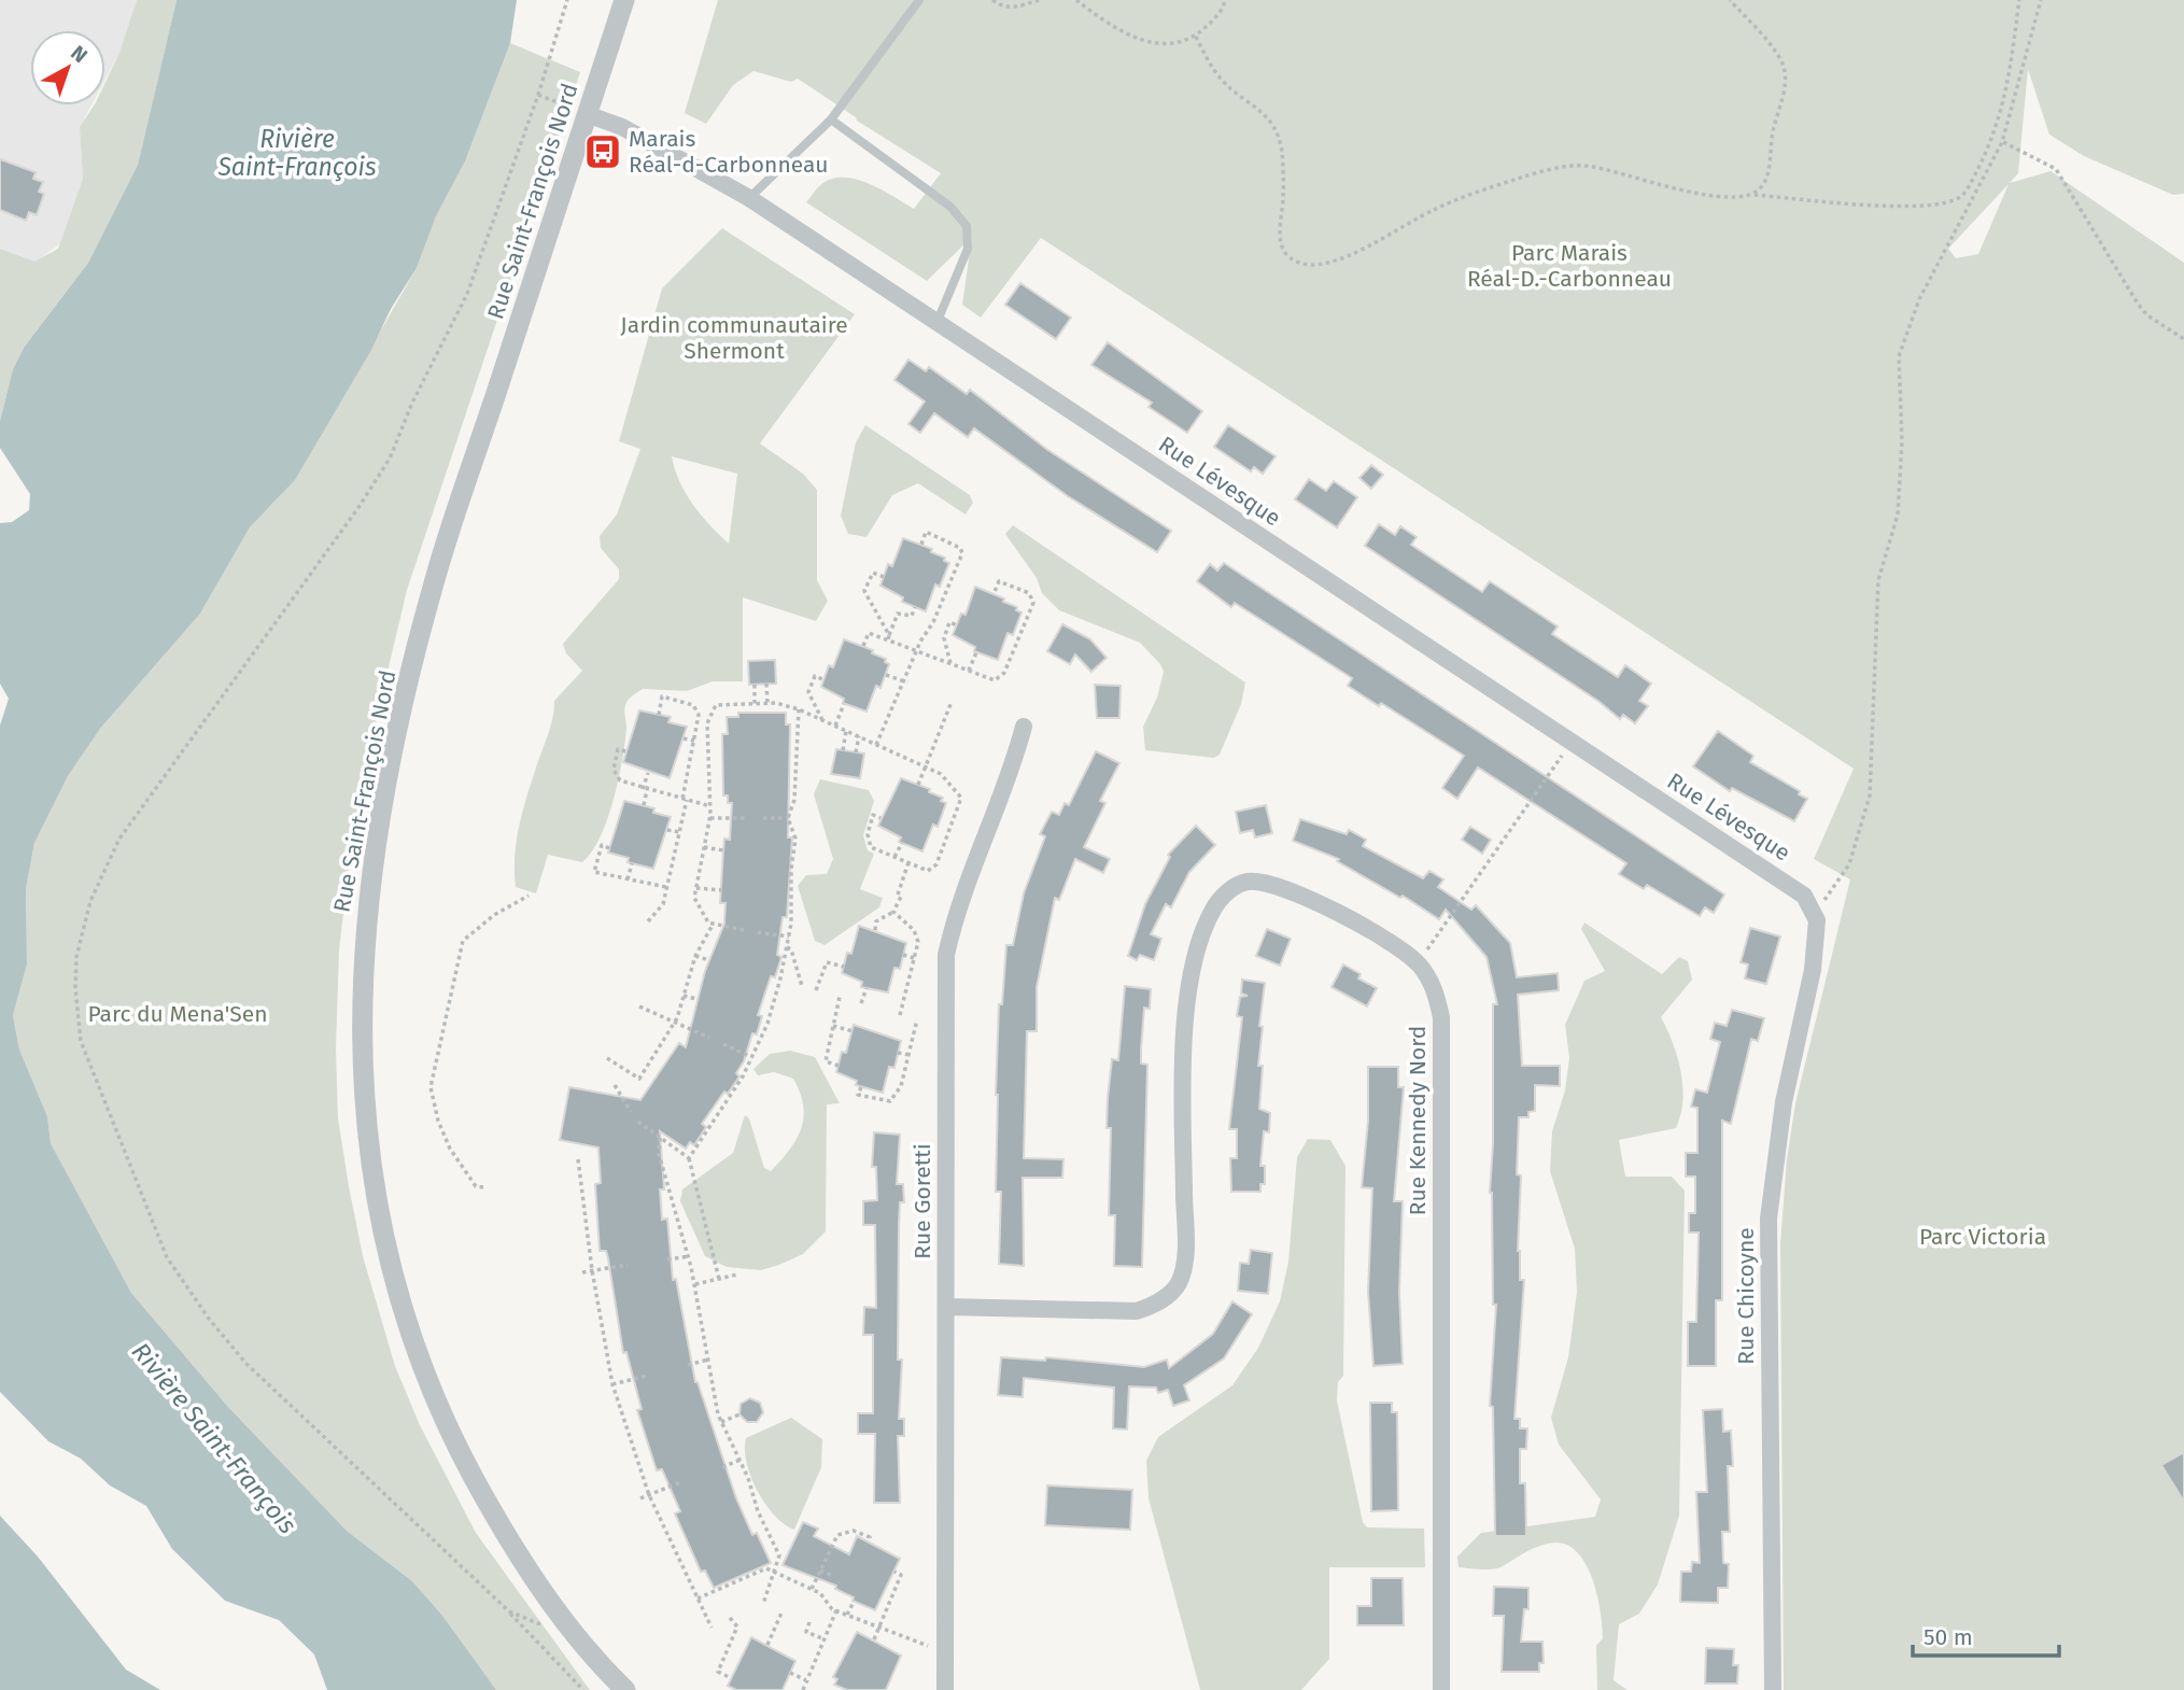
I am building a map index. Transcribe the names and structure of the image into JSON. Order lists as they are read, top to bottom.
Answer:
{
  "streets": {
    "street": [
      "Rue Saint-François Nord",
      "Rue Lévesque",
      "Rue Kennedy Nord",
      "Rue Goretti",
      "Rue Chicoyne"
    ]
  },
  "crossings": [
    ["Rue Saint-François Nord", "Rue Lévesque"],
    ["Rue Lévesque", "Rue Chicoyne"],
    ["Rue Kennedy Nord", "Rue Goretti"]
  ],
  "water": ["Rivière Saint-François"],
  "parks": [
    "Parc Marais Réal-D.-Carbonneau",
    "Jardin communautaire Shermont",
    "Parc du Mena'Sen",
    "Parc Victoria"
  ],
  "places": {
    "bus stop": ["Marais Réal-d-Carbonneau"]
  },
  "scale_bar": "50 m",
  "north": "top right"
}
